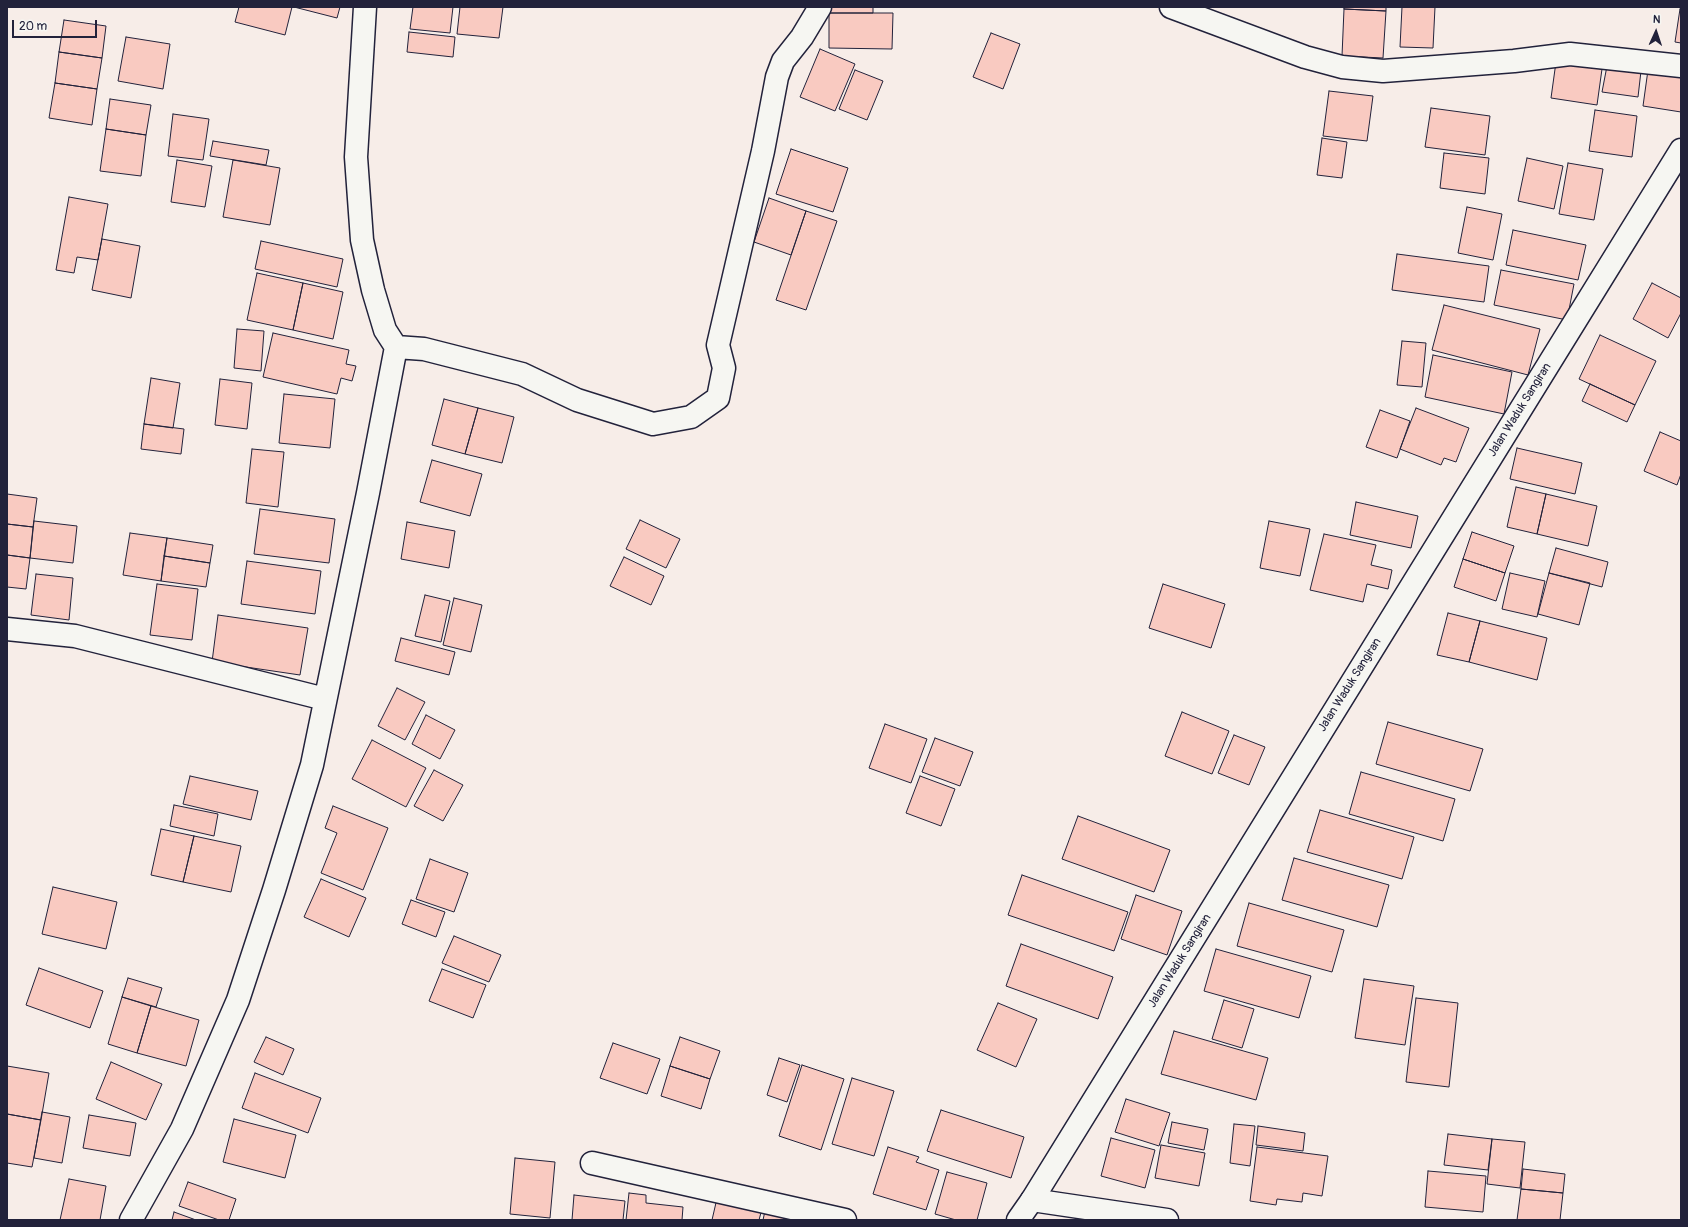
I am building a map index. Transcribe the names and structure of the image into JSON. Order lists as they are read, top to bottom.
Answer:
{
  "streets": {
    "street": ["Jalan Waduk Sangiran"]
  },
  "scale_bar": "20 m",
  "north": "top"
}
